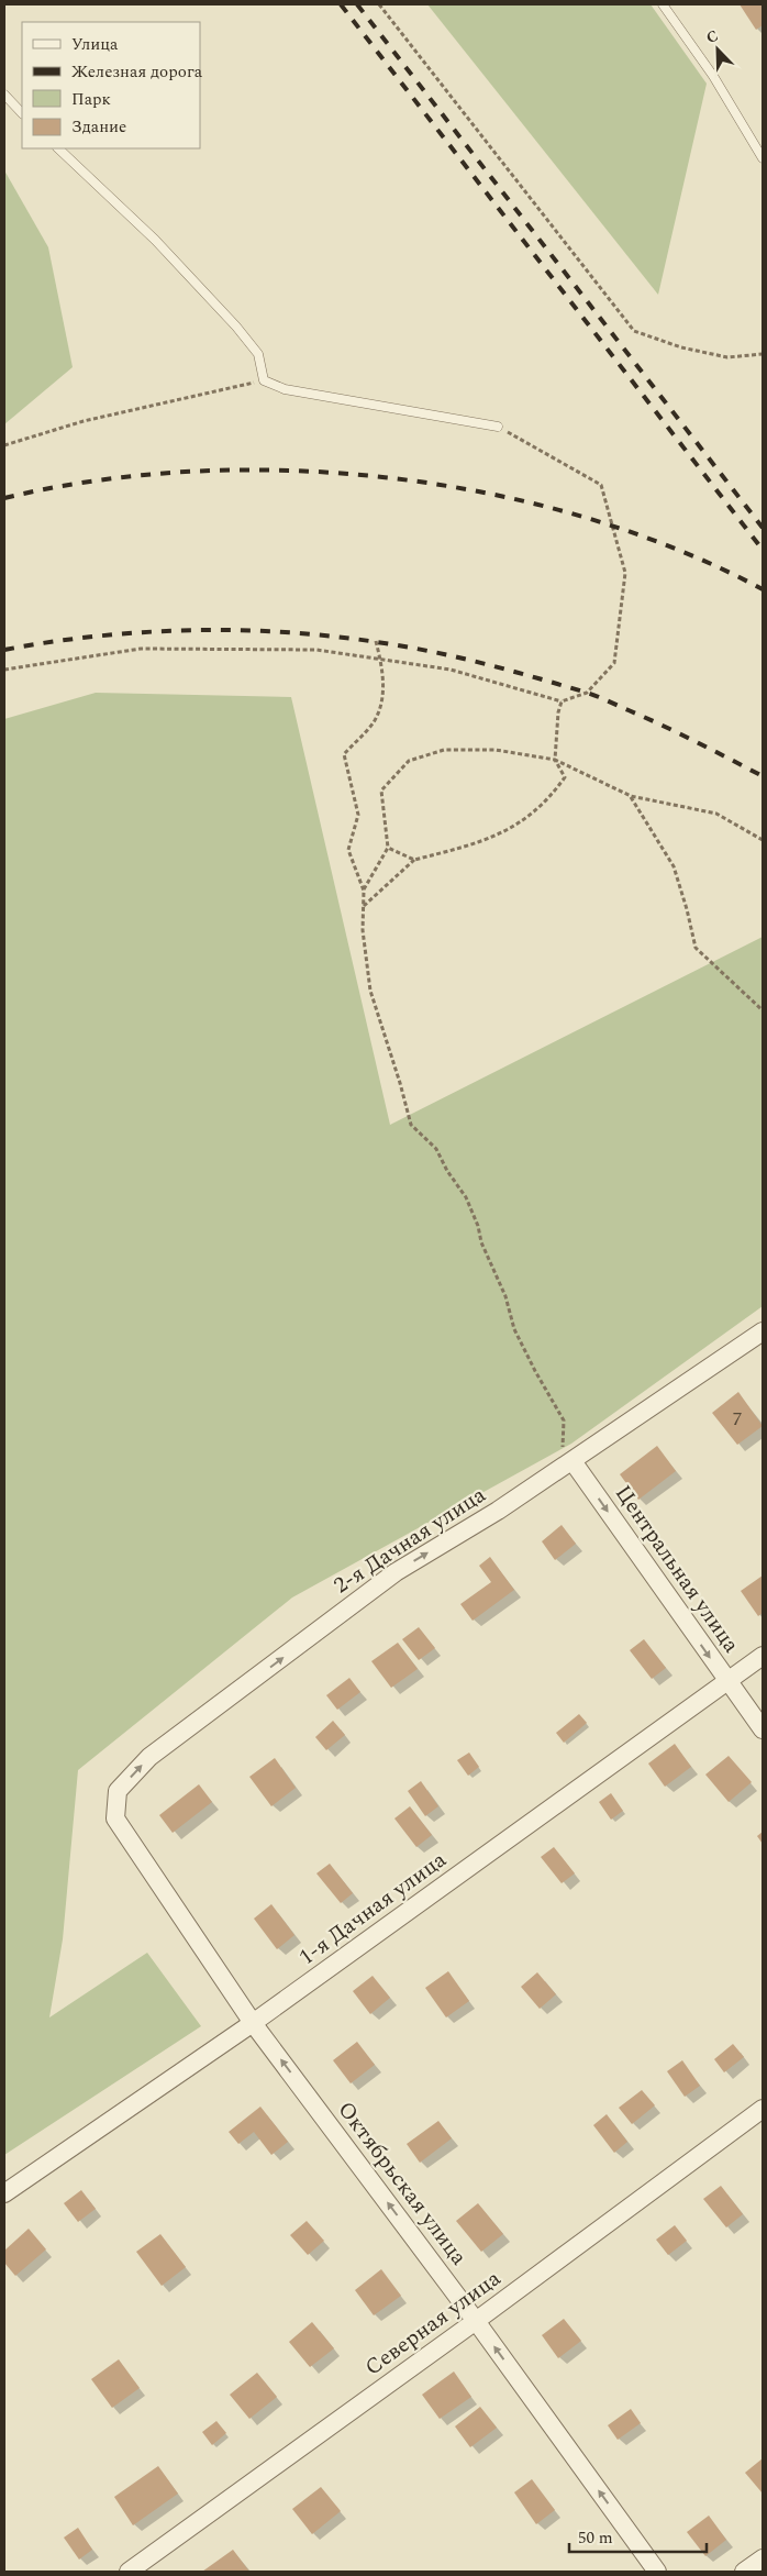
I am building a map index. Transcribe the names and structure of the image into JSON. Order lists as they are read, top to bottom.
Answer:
{
  "streets": {
    "street": [
      "2-я Дачная улица",
      "Центральная улица",
      "1-я Дачная улица",
      "Октябрьская улица",
      "Северная улица"
    ]
  },
  "crossings": [
    ["2-я Дачная улица", "Центральная улица"],
    ["2-я Дачная улица", "Октябрьская улица"],
    ["Центральная улица", "1-я Дачная улица"],
    ["1-я Дачная улица", "Октябрьская улица"],
    ["Октябрьская улица", "Северная улица"]
  ],
  "one_way": ["2-я Дачная улица", "Центральная улица", "Октябрьская улица"],
  "house_numbers": ["7"],
  "legend": [
    "Улица",
    "Железная дорога",
    "Парк",
    "Здание"
  ],
  "scale_bar": "50 m",
  "north": "top left"
}
